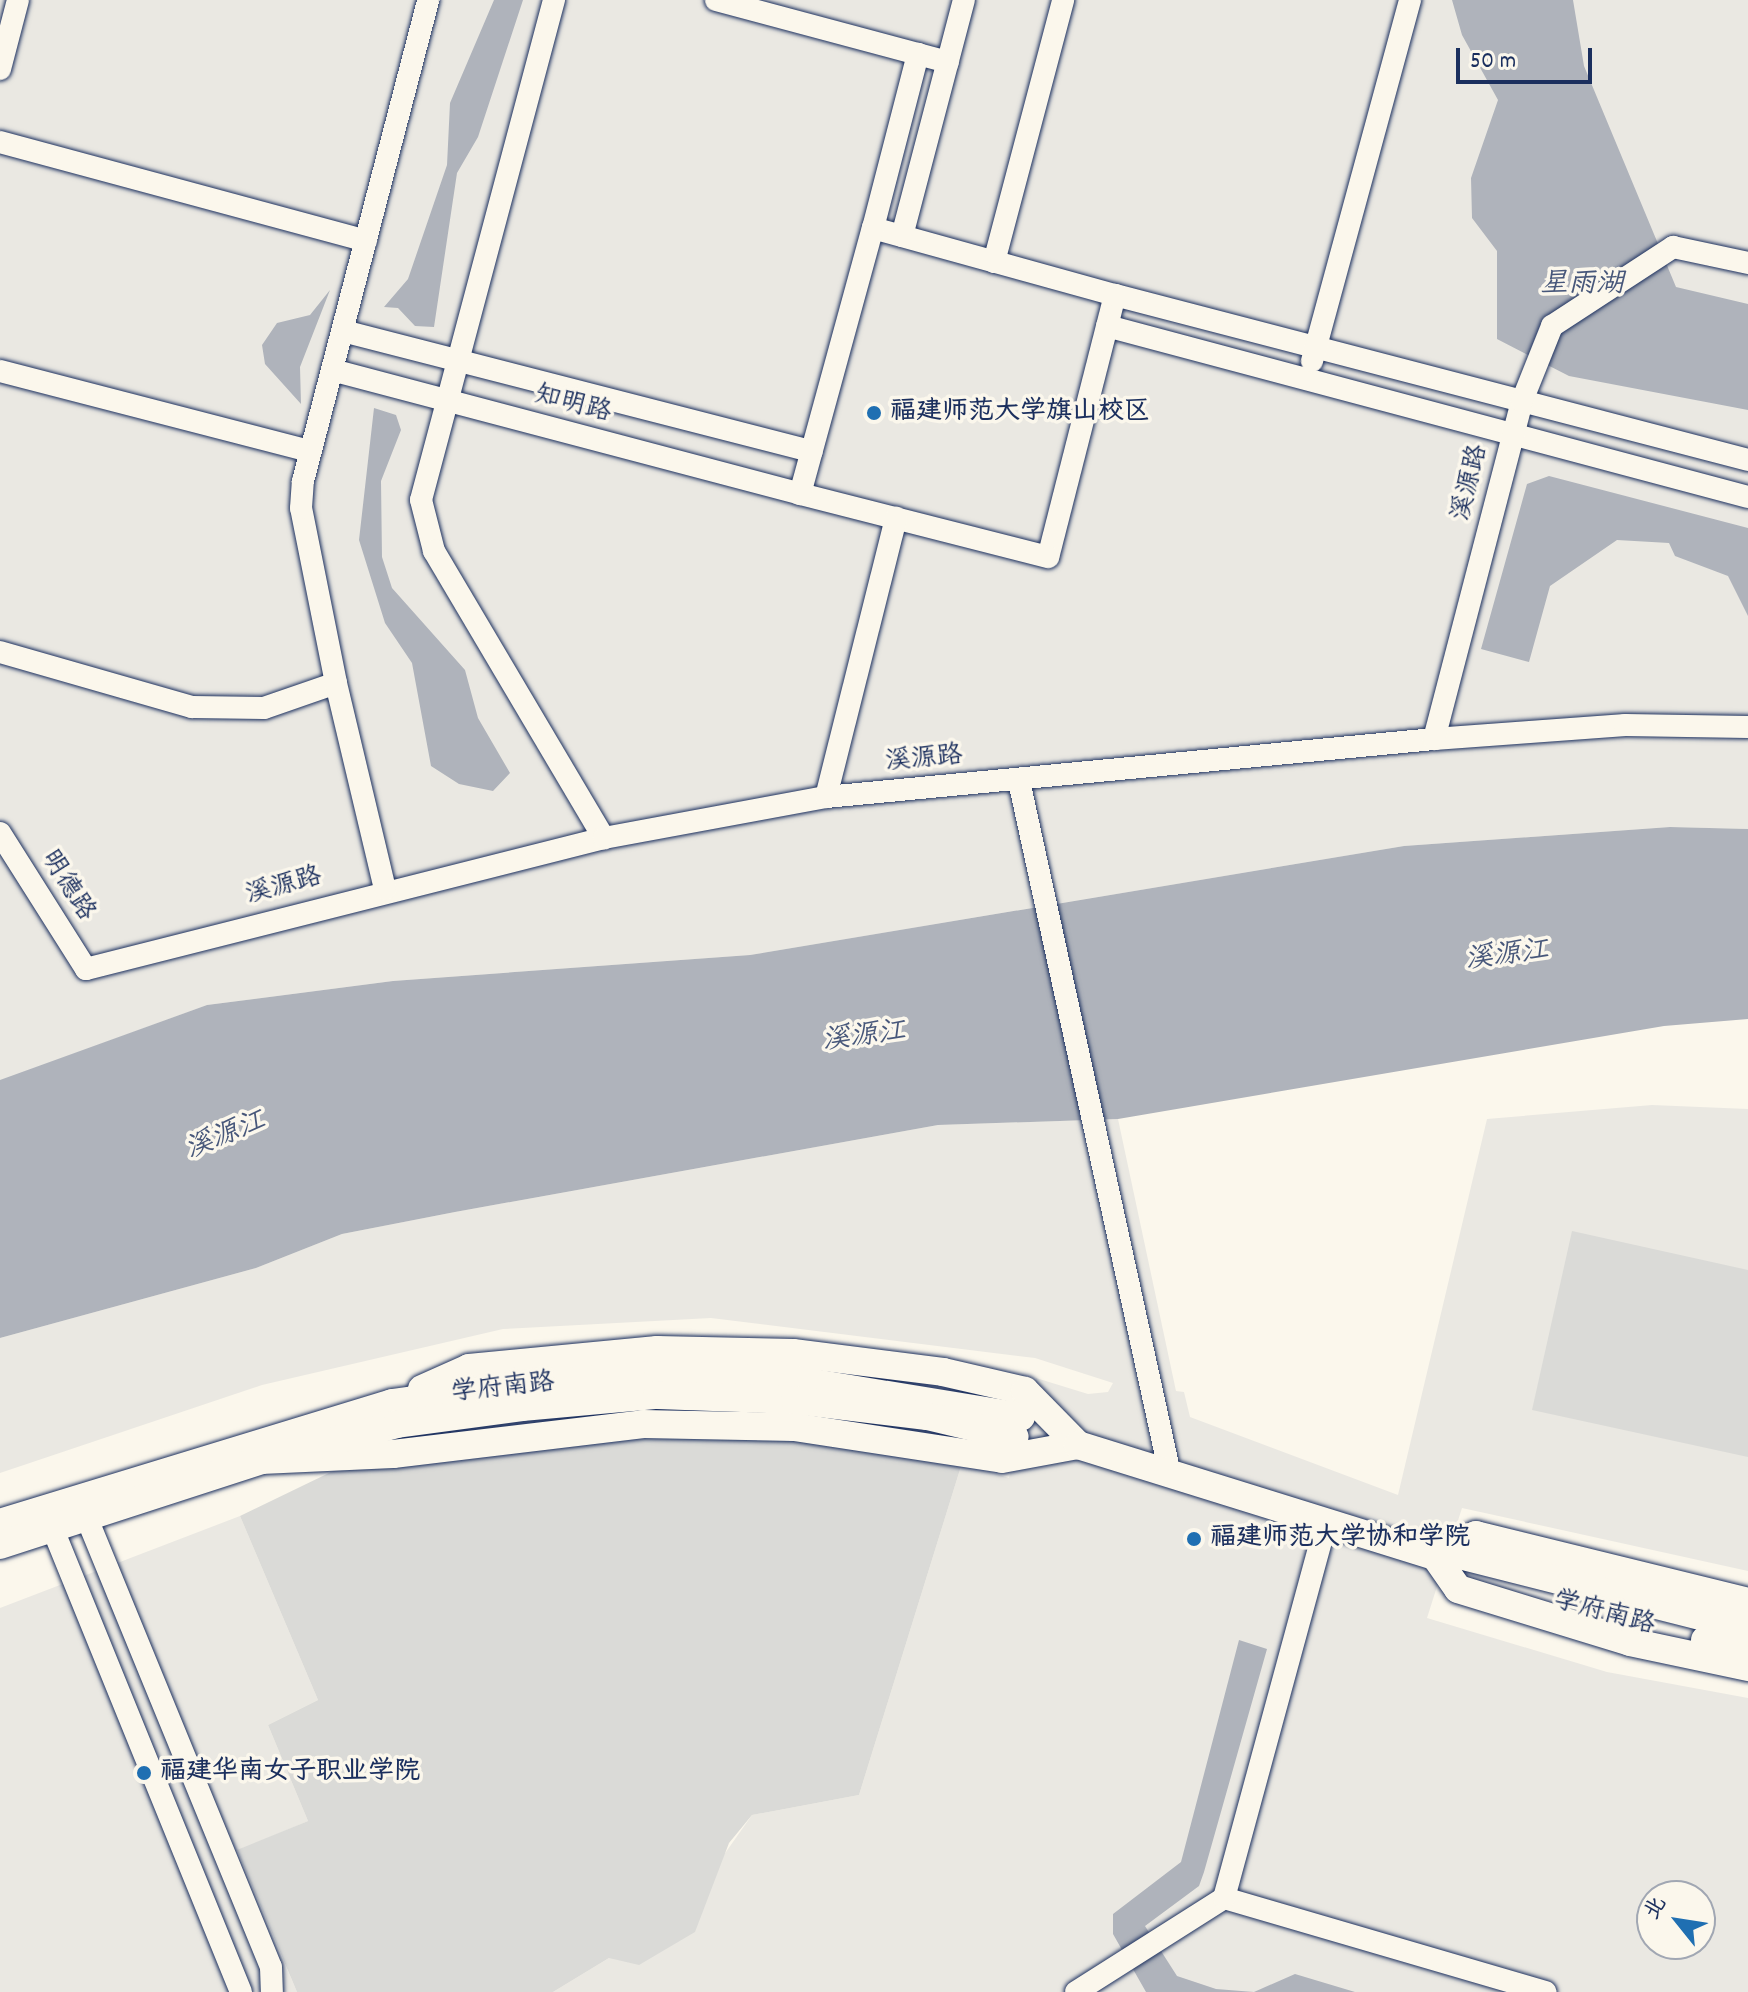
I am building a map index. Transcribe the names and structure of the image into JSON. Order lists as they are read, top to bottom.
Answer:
{
  "streets": {
    "main road": ["学府南路"],
    "street": ["知明路", "溪源路", "明德路"]
  },
  "crossings": [
    ["溪源路", "明德路"]
  ],
  "water": ["星雨湖", "溪源江"],
  "places": ["福建师范大学旗山校区", "福建师范大学协和学院", "福建华南女子职业学院"],
  "scale_bar": "50 m",
  "north": "top left"
}
